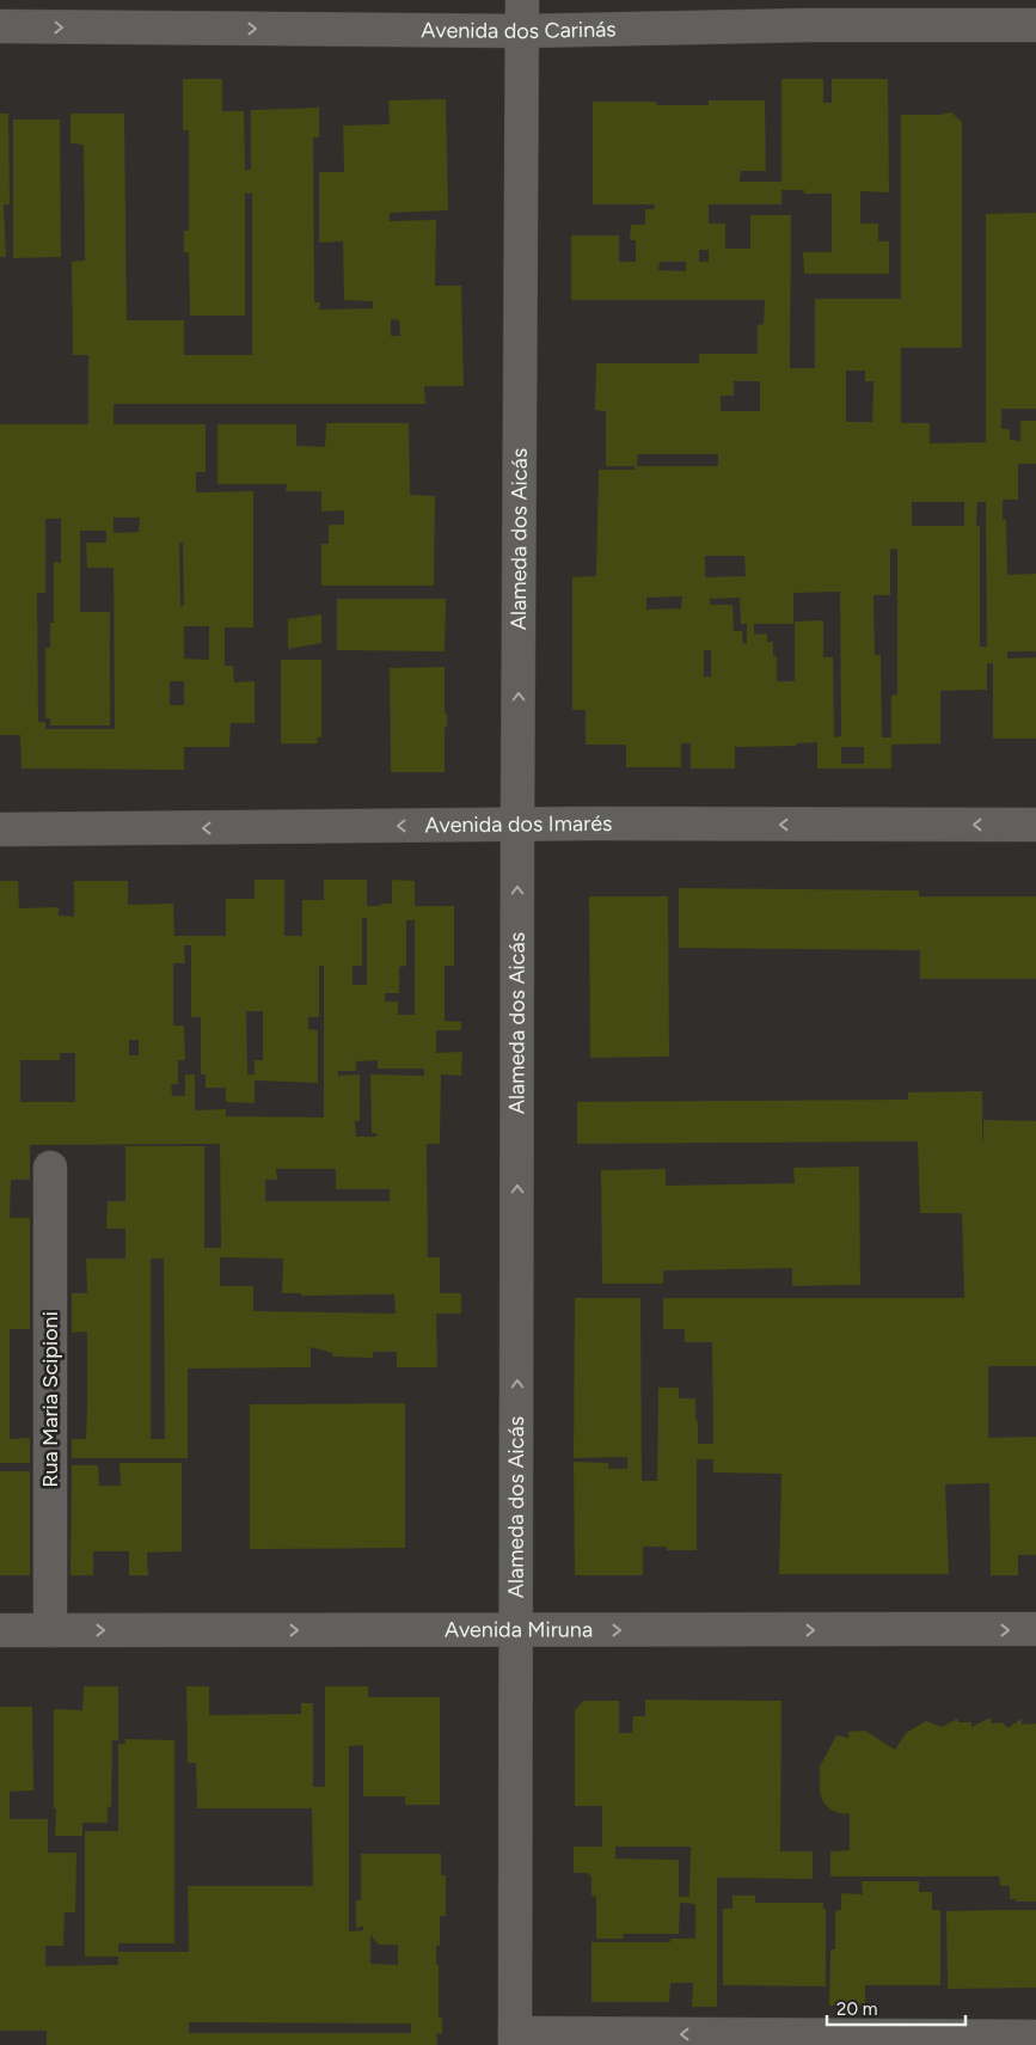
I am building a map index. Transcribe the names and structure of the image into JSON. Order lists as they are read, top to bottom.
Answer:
{
  "streets": {
    "street": [
      "Avenida dos Carinás",
      "Alameda dos Aicás",
      "Avenida dos Imarés",
      "Rua Maria Scipioni",
      "Avenida Miruna"
    ]
  },
  "crossings": [
    ["Avenida dos Carinás", "Alameda dos Aicás"],
    ["Alameda dos Aicás", "Avenida dos Imarés"],
    ["Alameda dos Aicás", "Avenida Miruna"],
    ["Rua Maria Scipioni", "Avenida Miruna"]
  ],
  "one_way": [
    "Avenida dos Carinás",
    "Alameda dos Aicás",
    "Avenida dos Imarés",
    "Avenida Miruna"
  ],
  "scale_bar": "20 m"
}
